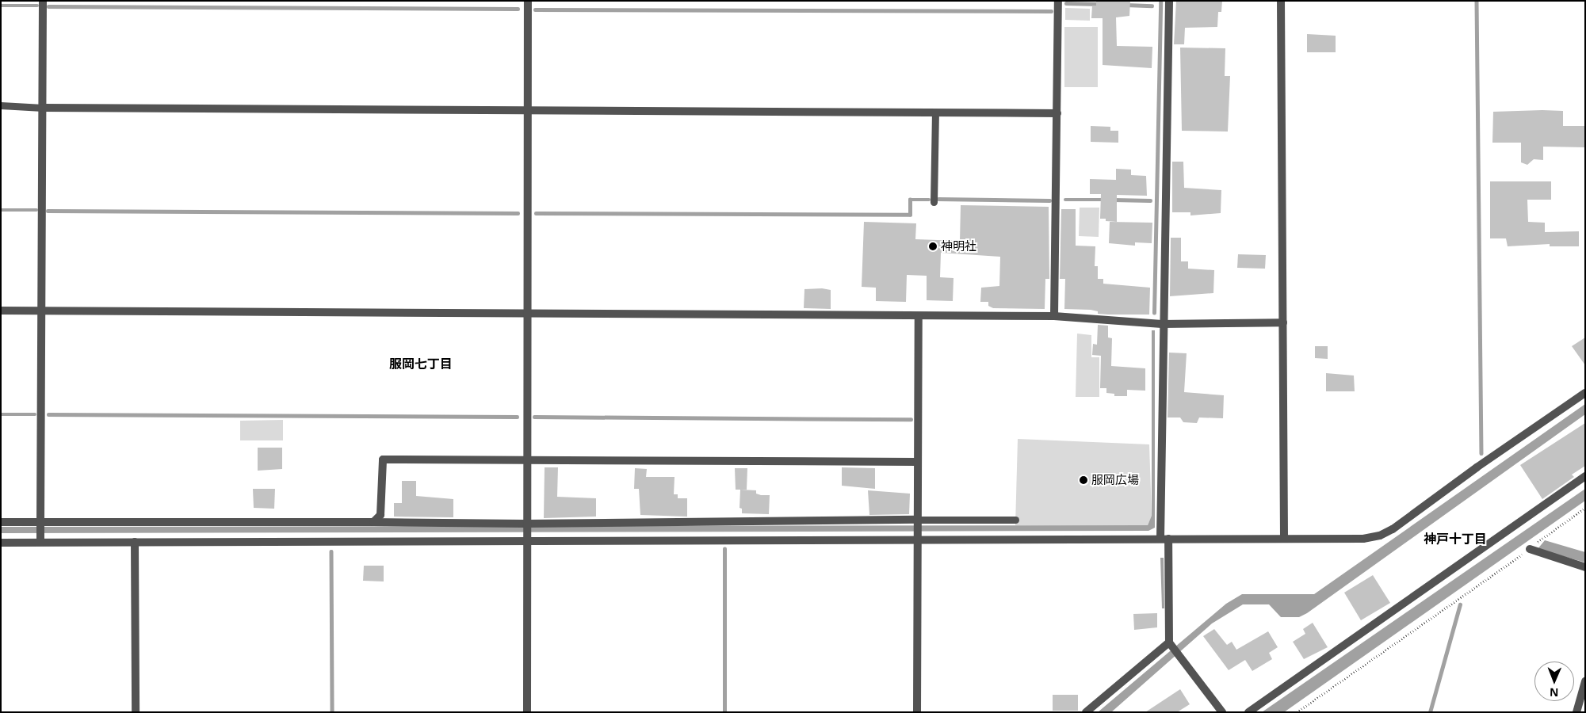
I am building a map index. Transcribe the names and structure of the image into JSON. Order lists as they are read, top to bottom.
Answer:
{
  "districts": ["服岡七丁目", "神戸十丁目"],
  "places": ["神明社", "服岡広場"],
  "north": "bottom"
}
